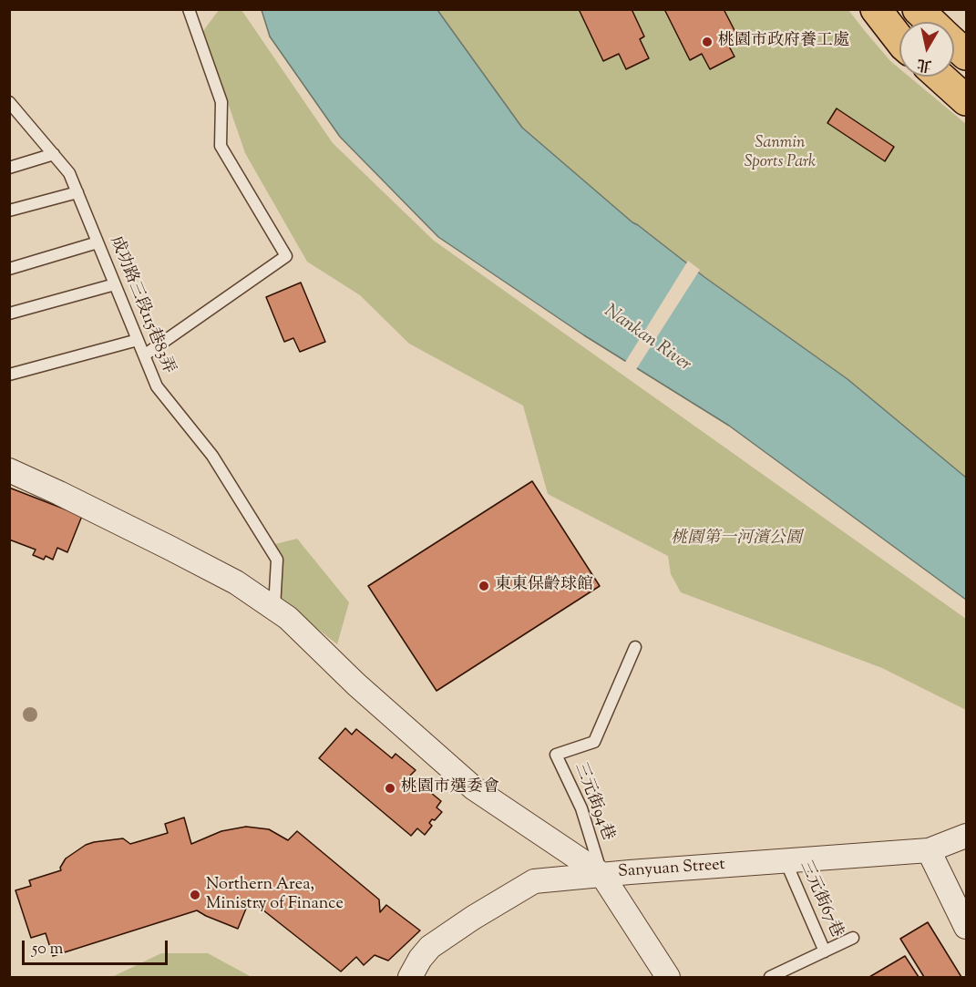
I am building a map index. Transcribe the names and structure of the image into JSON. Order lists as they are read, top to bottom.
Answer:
{
  "streets": {
    "street": ["Sanyuan Street"],
    "lane": ["成功路三段115巷83弄", "三元街94巷", "三元街67巷"]
  },
  "crossings": [
    ["三元街94巷", "Sanyuan Street"],
    ["Sanyuan Street", "三元街67巷"]
  ],
  "water": ["Nankan River"],
  "parks": ["Sanmin Sports Park", "桃園第一河濱公園"],
  "places": [
    "桃園市政府養工處",
    "東東保齡球館",
    "桃園市選委會",
    "Northern Area, Ministry of Finance"
  ],
  "scale_bar": "50 m",
  "north": "bottom"
}
